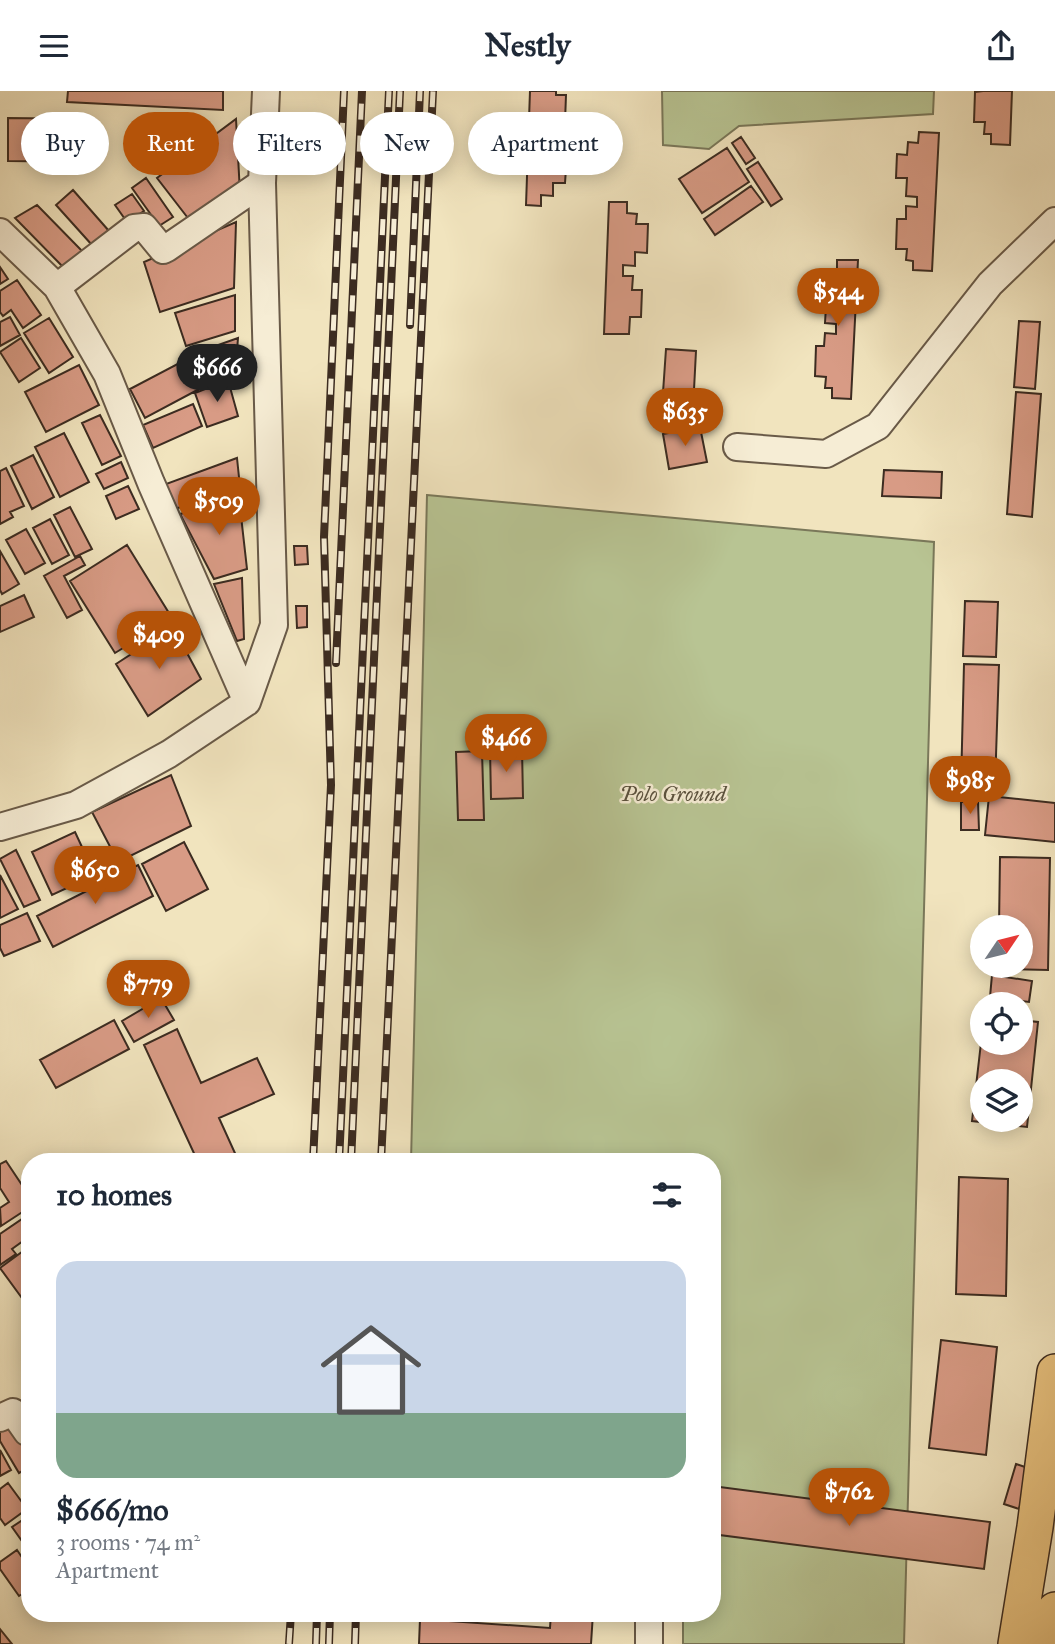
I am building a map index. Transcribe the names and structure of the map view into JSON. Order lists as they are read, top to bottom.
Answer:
{
  "parks": ["Polo Ground"],
  "north": "top right",
  "page": {
    "header": "Nestly",
    "chip": [
      "Buy",
      "Rent",
      "Filters",
      "New",
      "Apartment"
    ],
    "price": [
      "$544",
      "$666",
      "$635",
      "$509",
      "$409",
      "$466",
      "$985",
      "$650",
      "$779",
      "$762"
    ],
    "heading": "10 homes",
    "list": [
      {
        "name": "$666/mo",
        "note": "3 rooms · 74 m² · Apartment"
      }
    ]
  }
}
